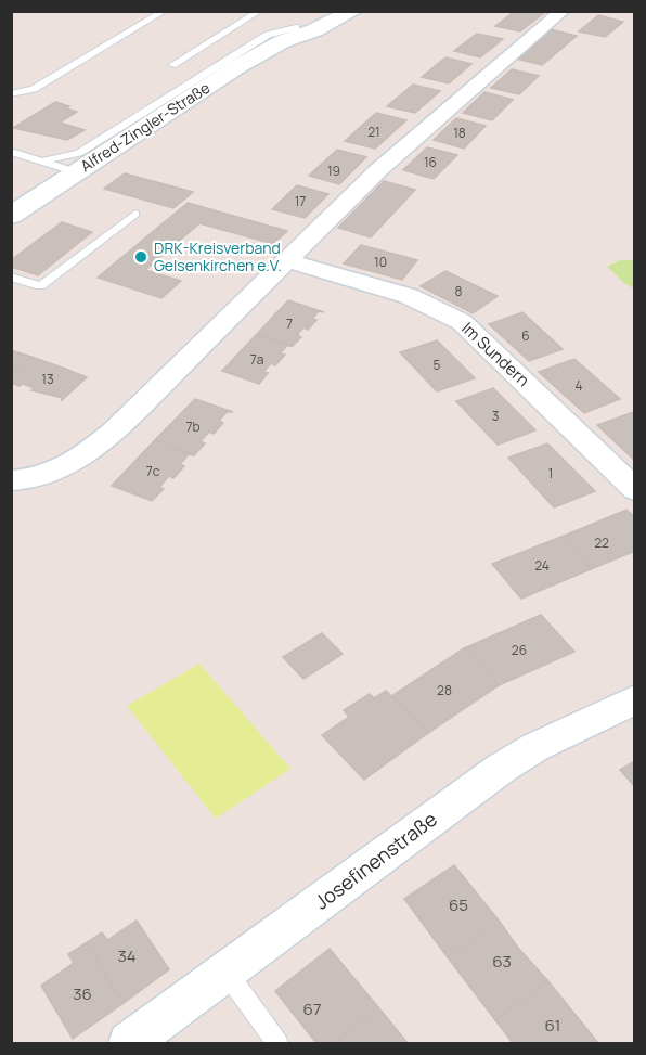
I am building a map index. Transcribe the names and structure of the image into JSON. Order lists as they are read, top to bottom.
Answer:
{
  "streets": {
    "street": ["Alfred-Zingler-Straße", "Im Sundern", "Josefinenstraße"]
  },
  "places": ["DRK-Kreisverband Gelsenkirchen e.V."],
  "house_numbers": [
    "21",
    "18",
    "16",
    "19",
    "17",
    "10",
    "8",
    "7",
    "6",
    "7a",
    "5",
    "13",
    "4",
    "3",
    "7b",
    "7c",
    "1",
    "22",
    "24",
    "26",
    "28",
    "65",
    "34",
    "63",
    "36",
    "67",
    "61"
  ]
}
